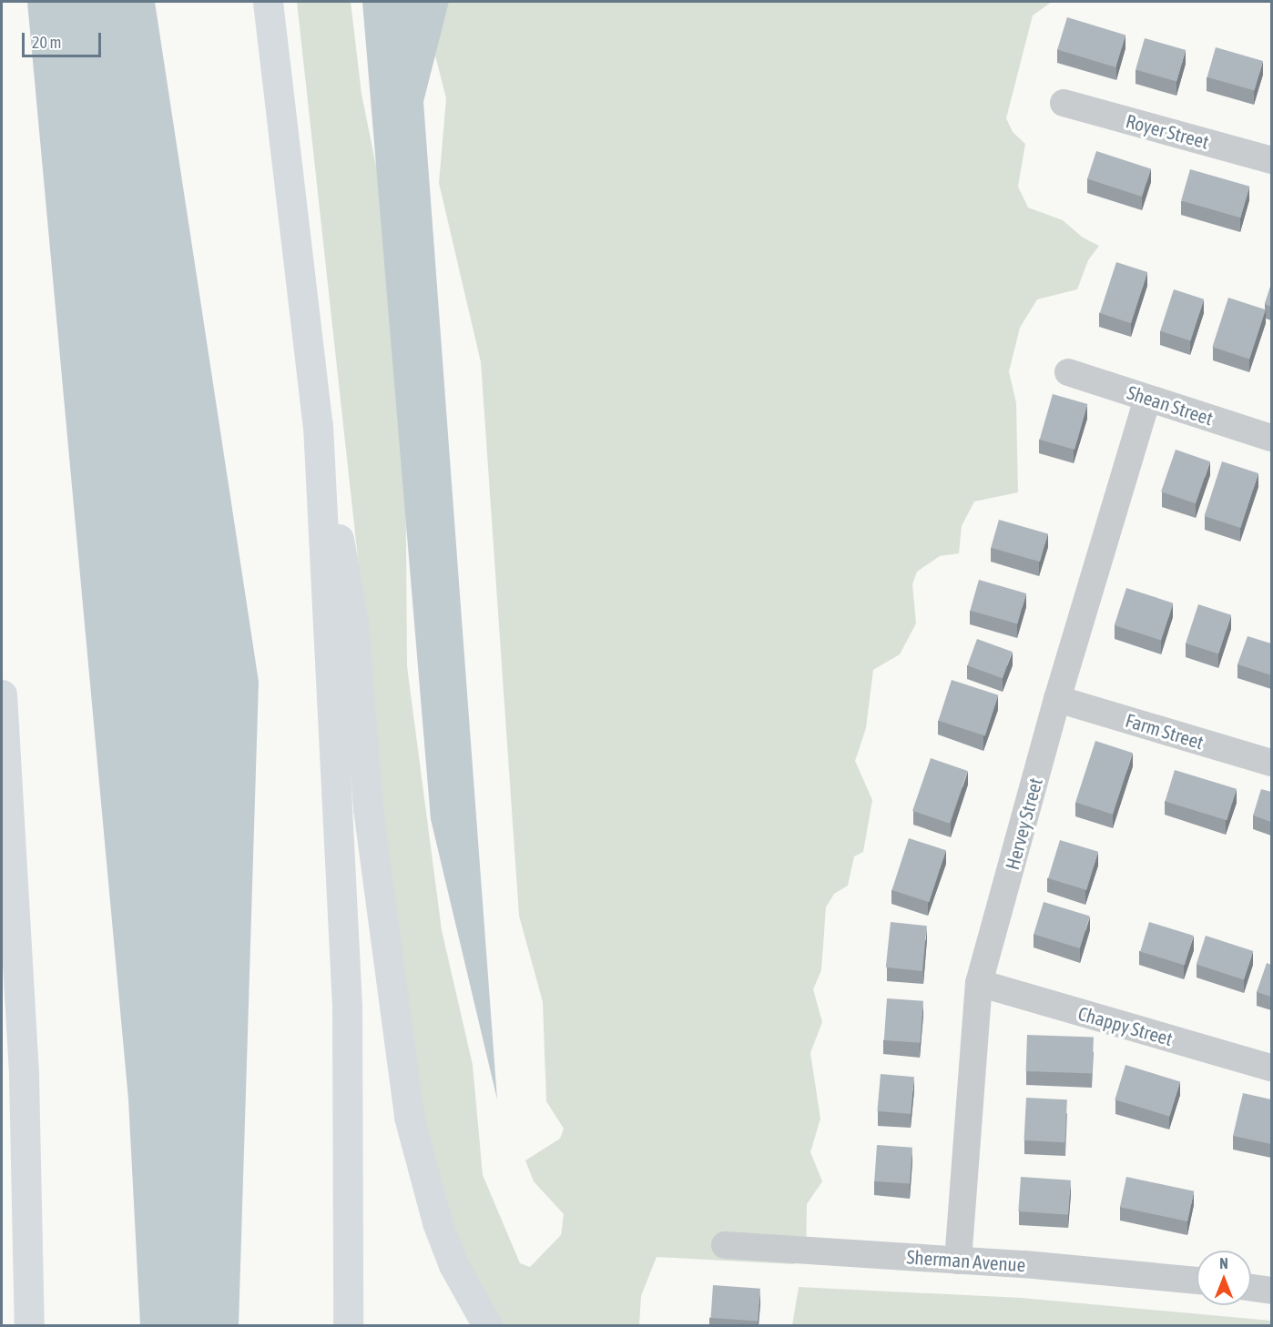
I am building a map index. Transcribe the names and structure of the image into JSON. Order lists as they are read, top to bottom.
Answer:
{
  "streets": {
    "street": [
      "Royer Street",
      "Shean Street",
      "Farm Street",
      "Hervey Street",
      "Chappy Street",
      "Sherman Avenue"
    ]
  },
  "crossings": [
    ["Shean Street", "Hervey Street"],
    ["Farm Street", "Hervey Street"],
    ["Hervey Street", "Chappy Street"],
    ["Hervey Street", "Sherman Avenue"]
  ],
  "scale_bar": "20 m",
  "north": "top"
}
